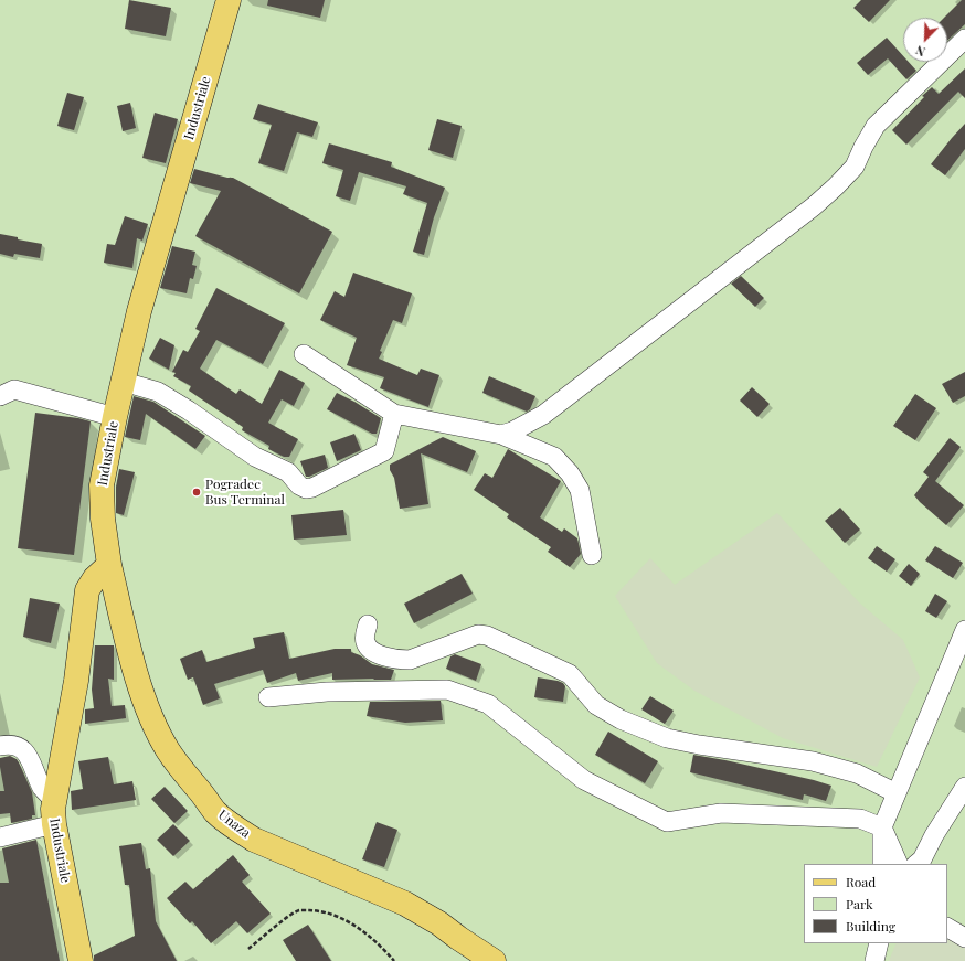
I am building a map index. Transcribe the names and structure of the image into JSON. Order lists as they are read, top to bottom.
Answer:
{
  "streets": {
    "main road": ["Industriale", "Unaza"]
  },
  "crossings": [
    ["Industriale", "Unaza"]
  ],
  "places": ["Pogradec Bus Terminal"],
  "legend": ["Road", "Park", "Building"],
  "north": "bottom left"
}
